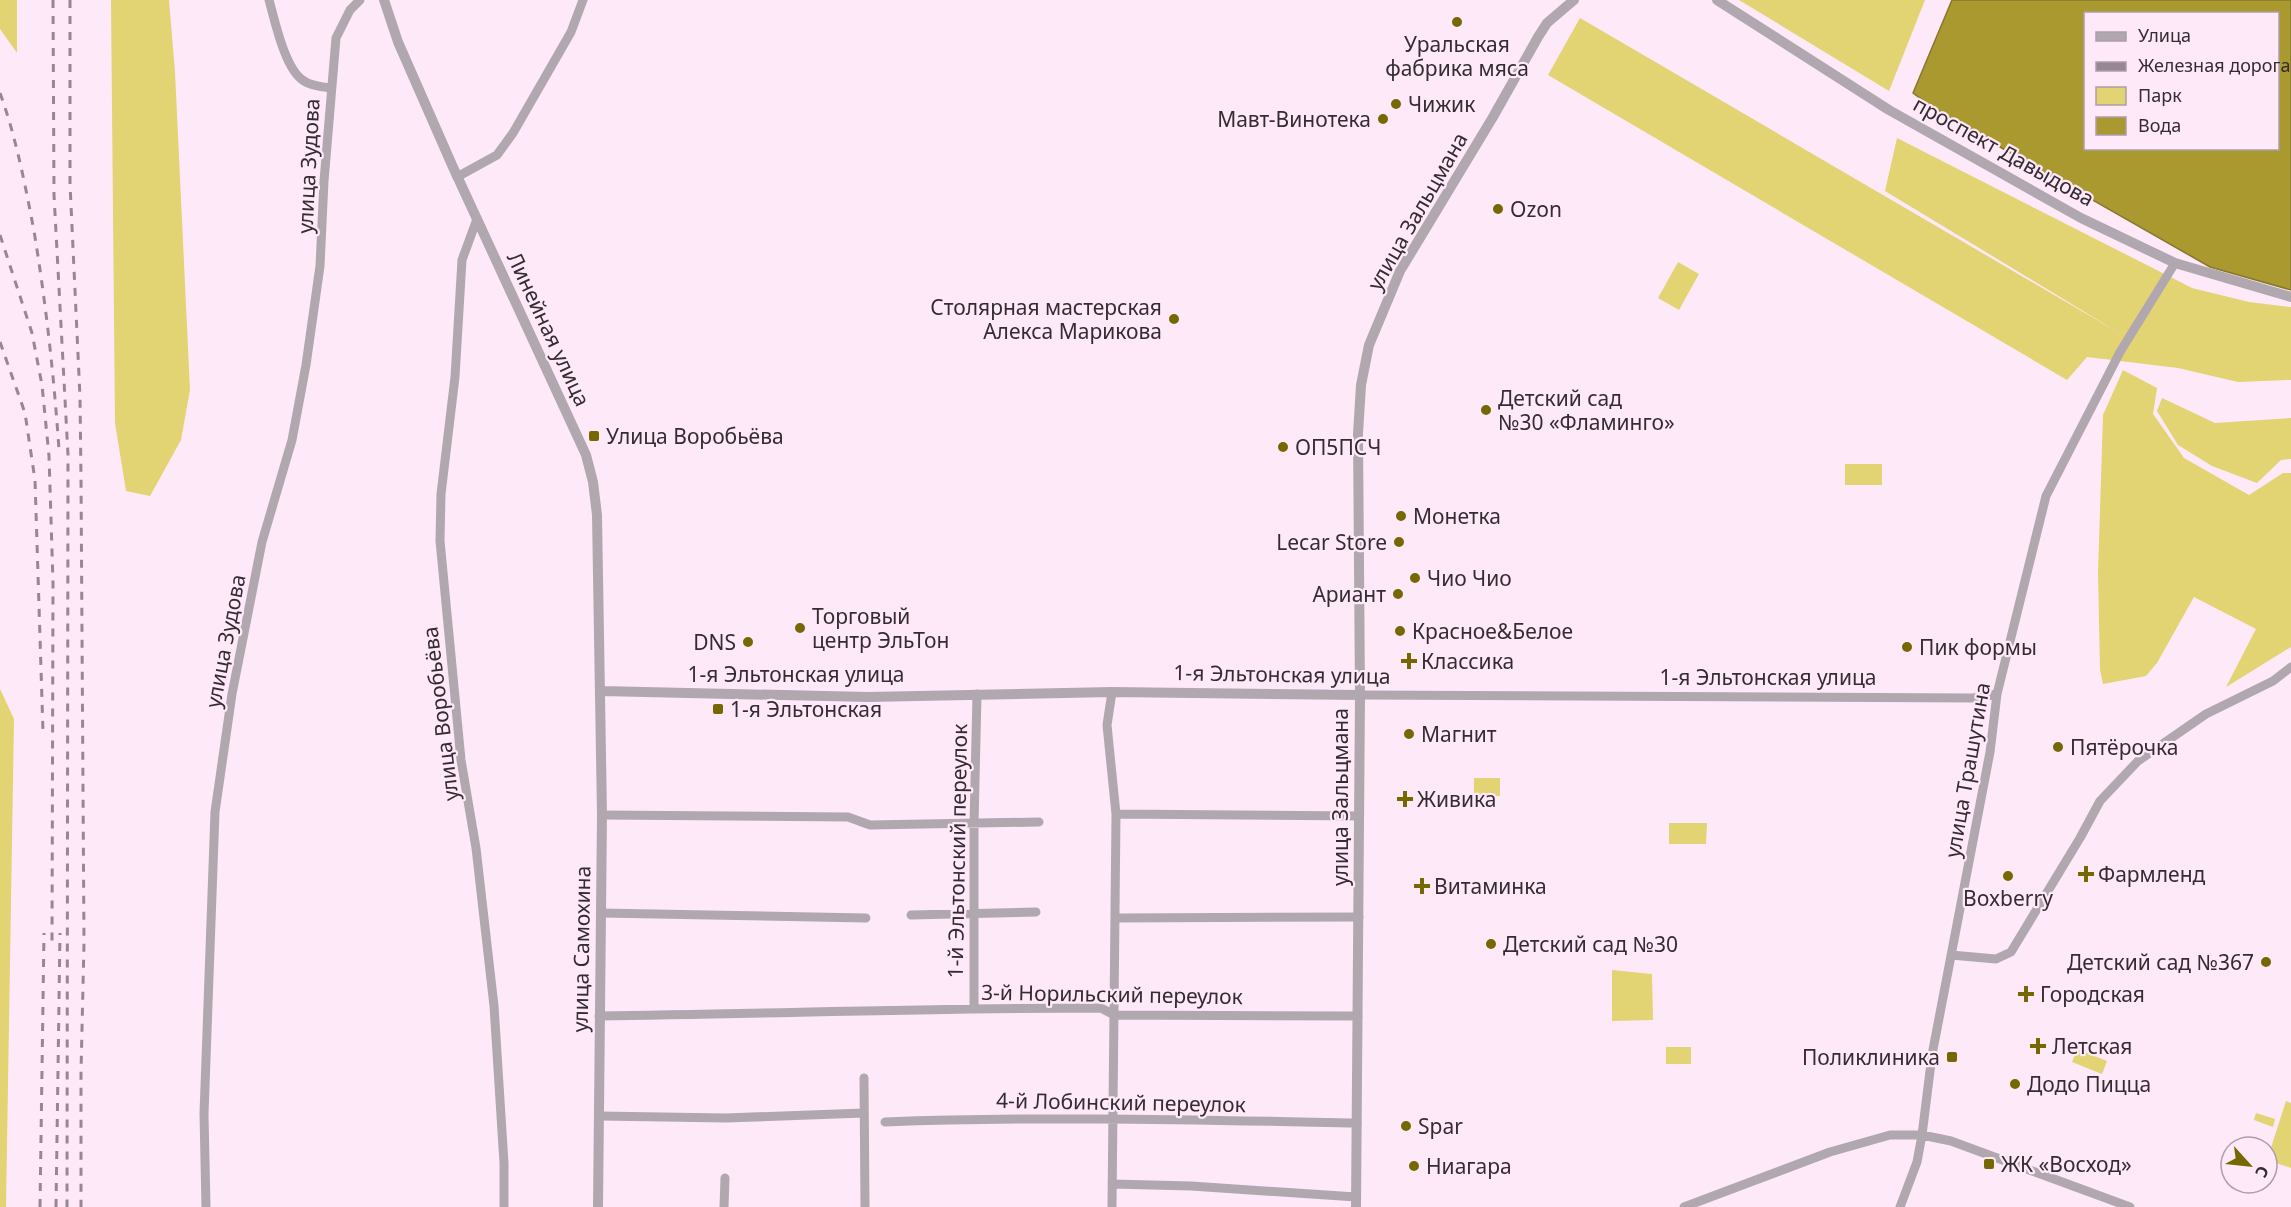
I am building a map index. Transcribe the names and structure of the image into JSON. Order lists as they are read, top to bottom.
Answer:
{
  "streets": {
    "street": [
      "проспект Давыдова",
      "улица Зудова",
      "улица Зальцмана",
      "Линейная улица",
      "1-я Эльтонская улица",
      "улица Воробьёва",
      "улица Трашутина",
      "1-й Эльтонский переулок",
      "улица Самохина",
      "3-й Норильский переулок",
      "4-й Лобинский переулок"
    ]
  },
  "crossings": [
    ["проспект Давыдова", "улица Трашутина"],
    ["улица Зальцмана", "1-я Эльтонская улица"],
    ["улица Зальцмана", "3-й Норильский переулок"],
    ["улица Зальцмана", "4-й Лобинский переулок"],
    ["Линейная улица", "1-я Эльтонская улица"],
    ["Линейная улица", "улица Воробьёва"],
    ["Линейная улица", "улица Самохина"],
    ["1-я Эльтонская улица", "улица Трашутина"],
    ["1-я Эльтонская улица", "1-й Эльтонский переулок"],
    ["1-я Эльтонская улица", "улица Самохина"],
    ["1-й Эльтонский переулок", "3-й Норильский переулок"],
    ["улица Самохина", "3-й Норильский переулок"]
  ],
  "places": {
    "other": [
      "Уральская фабрика мяса",
      "Чижик",
      "Мавт-Винотека",
      "Ozon",
      "Столярная мастерская Алекса Марикова",
      "Детский сад №30 «Фламинго»",
      "ОП5ПСЧ",
      "Монетка",
      "Lecar Store",
      "Чио Чио",
      "Ариант",
      "Торговый центр ЭльТон",
      "Красное&Белое",
      "DNS",
      "Пик формы",
      "Магнит",
      "Пятёрочка",
      "Boxberry",
      "Детский сад №30",
      "Детский сад №367",
      "Додо Пицца",
      "Spar",
      "Ниагара"
    ],
    "transit": [
      "Улица Воробьёва",
      "1-я Эльтонская",
      "Поликлиника",
      "ЖК «Восход»"
    ],
    "health": [
      "Классика",
      "Живика",
      "Фармленд",
      "Витаминка",
      "Городская",
      "Летская"
    ]
  },
  "legend": [
    "Улица",
    "Железная дорога",
    "Парк",
    "Вода"
  ],
  "north": "bottom right"
}
